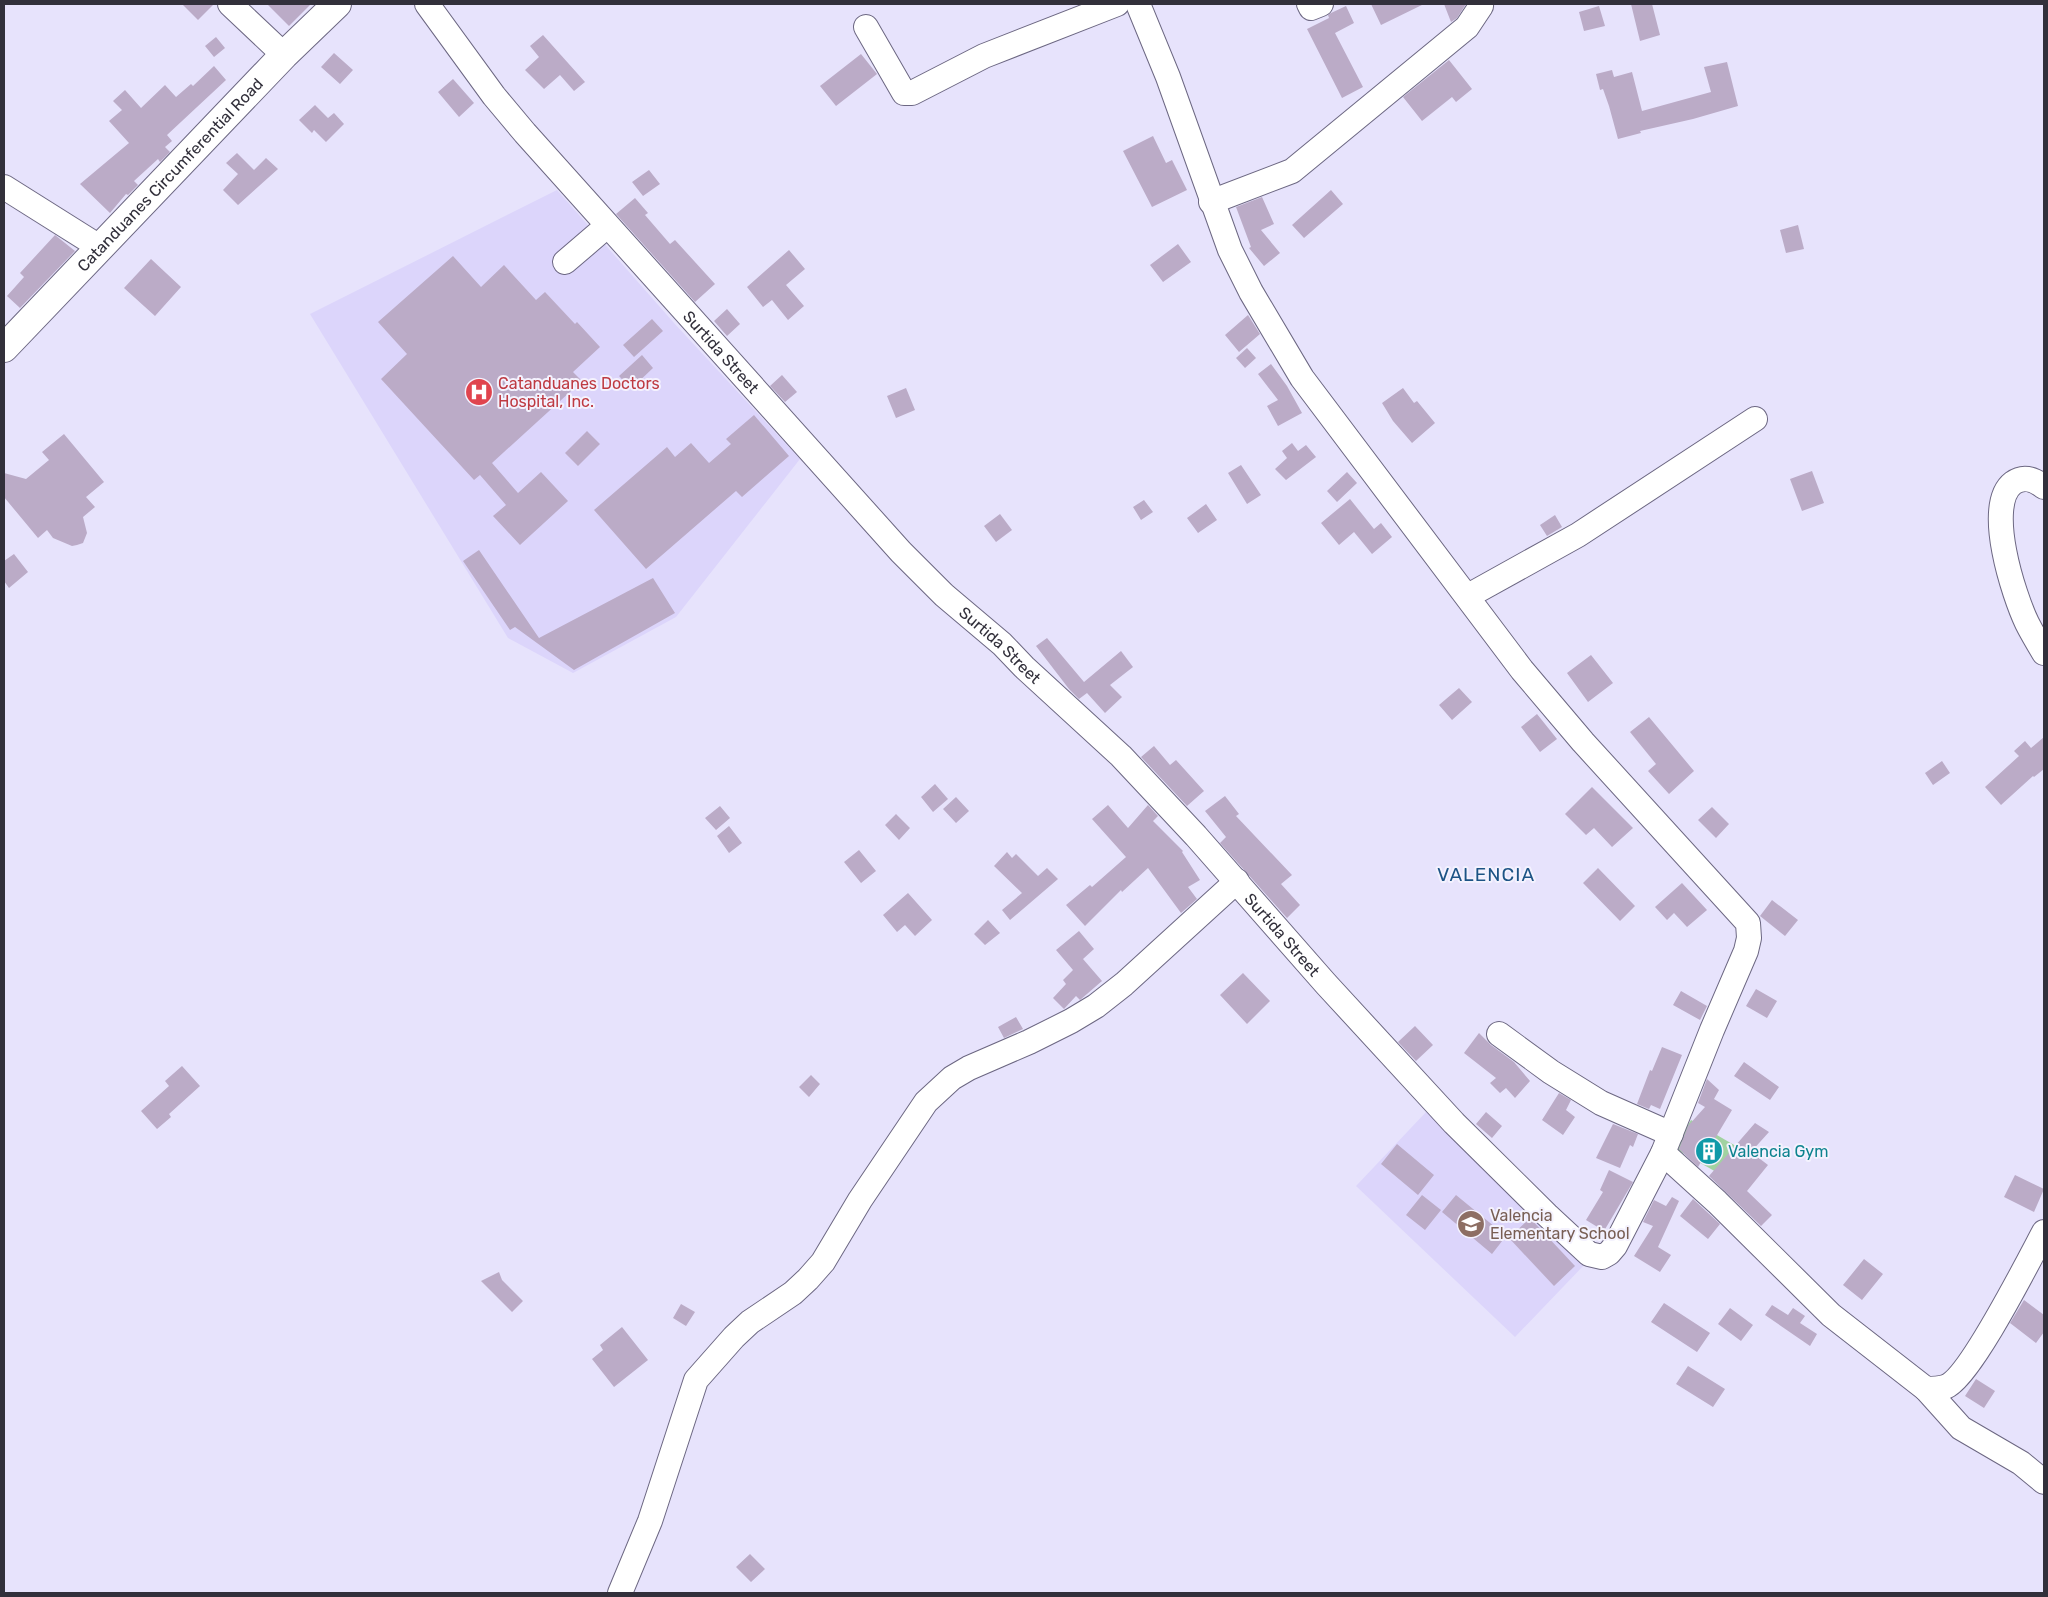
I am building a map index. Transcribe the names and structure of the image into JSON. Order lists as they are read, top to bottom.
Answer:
{
  "streets": {
    "main road": ["Catanduanes Circumferential Road"],
    "street": ["Surtida Street"]
  },
  "districts": ["VALENCIA"],
  "places": {
    "hospital": ["Catanduanes Doctors Hospital, Inc."],
    "building": ["Valencia Gym"],
    "school or university": ["Valencia Elementary School"]
  }
}
